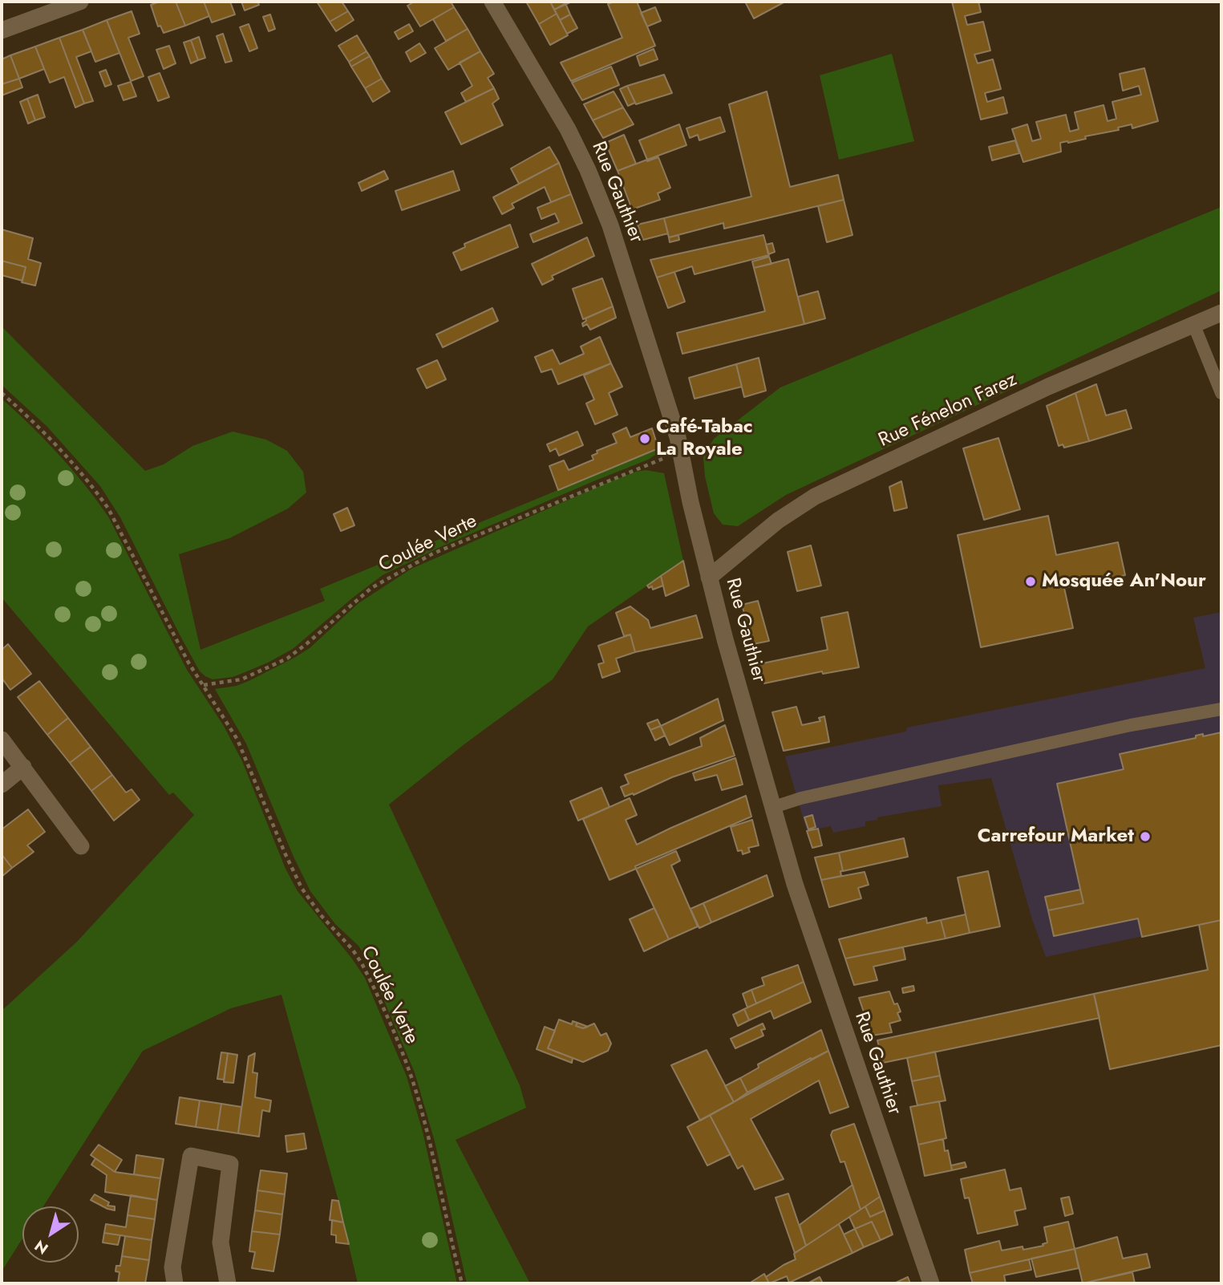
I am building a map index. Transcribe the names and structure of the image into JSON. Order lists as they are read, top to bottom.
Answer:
{
  "streets": {
    "street": ["Rue Gauthier", "Rue Fénelon Farez"],
    "path": ["Coulée Verte"]
  },
  "crossings": [
    ["Rue Gauthier", "Rue Fénelon Farez"],
    ["Rue Gauthier", "Coulée Verte"]
  ],
  "places": ["Café-Tabac La Royale", "Mosquée An'Nour", "Carrefour Market"],
  "north": "bottom left"
}
